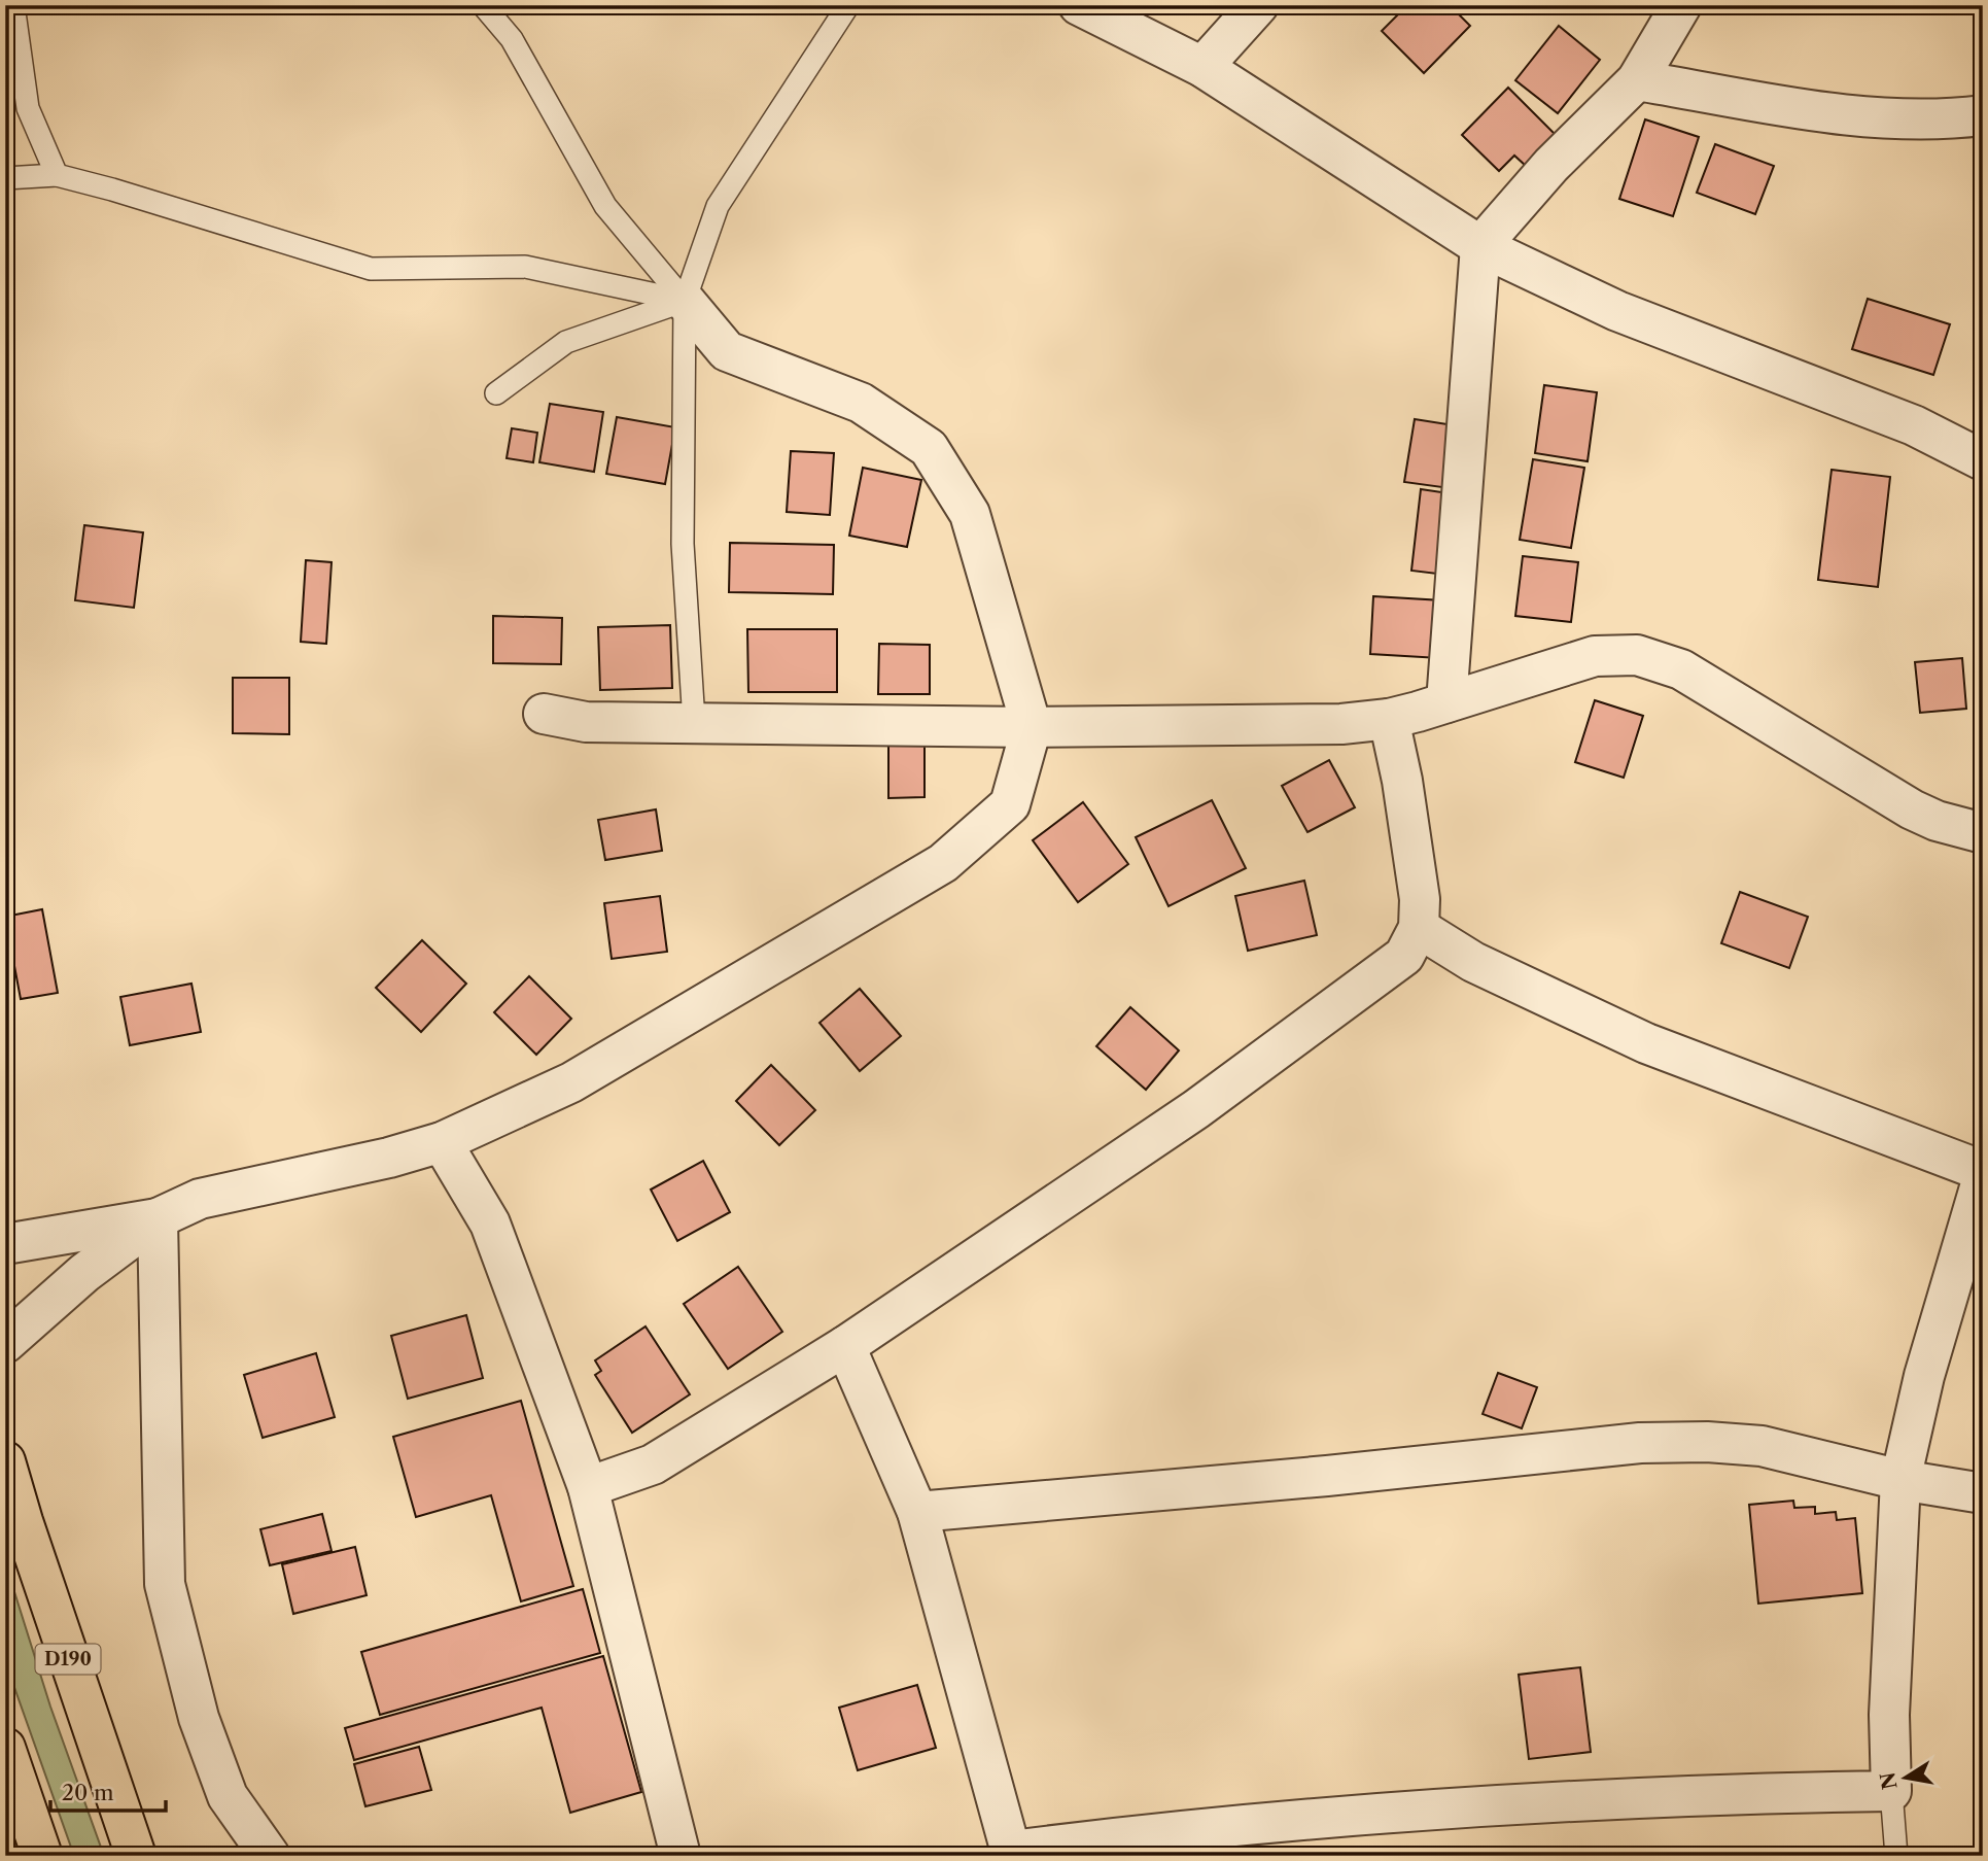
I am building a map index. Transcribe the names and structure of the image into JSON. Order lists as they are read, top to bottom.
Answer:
{
  "streets": {
    "highway": ["D190"]
  },
  "scale_bar": "20 m",
  "north": "left"
}
